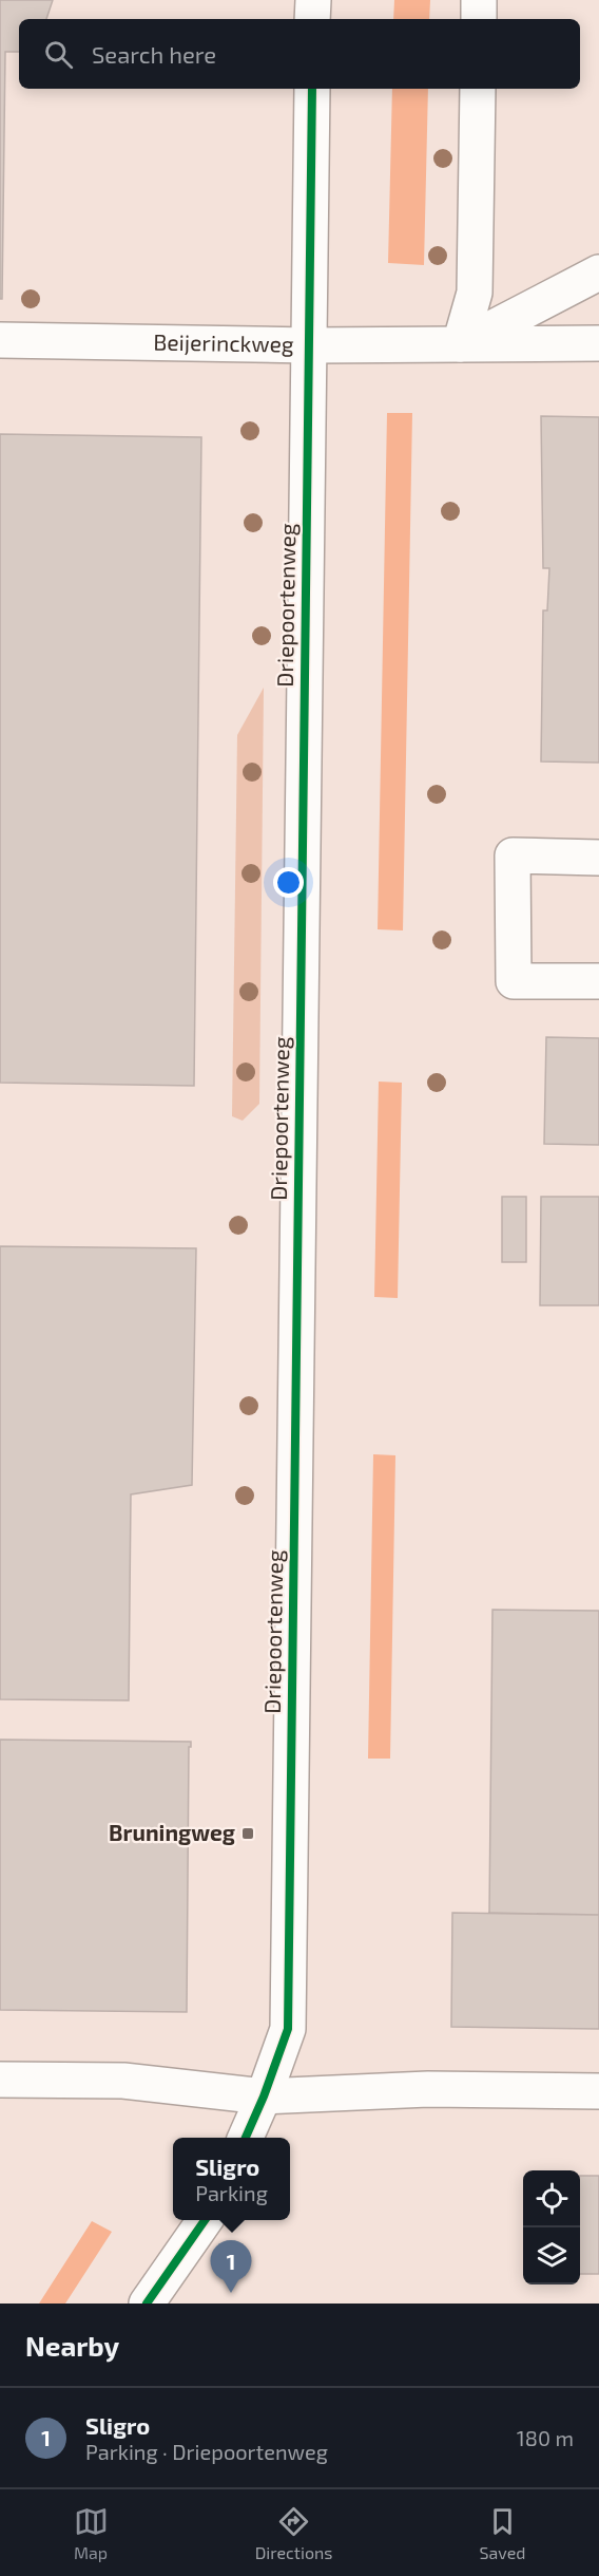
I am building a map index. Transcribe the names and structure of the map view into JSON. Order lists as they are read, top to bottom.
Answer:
{
  "streets": {
    "street": ["Beijerinckweg", "Driepoortenweg"]
  },
  "crossings": [
    ["Beijerinckweg", "Driepoortenweg"]
  ],
  "places": {
    "transit": ["Bruningweg"]
  },
  "page": {
    "search": "Search here",
    "popup": ["Sligro", "Parking"],
    "pins": "1",
    "heading": "Nearby",
    "list": [
      {
        "mark": "1",
        "name": "Sligro",
        "note": "Parking · Driepoortenweg",
        "value": "180 m"
      }
    ],
    "nav": ["Map", "Directions", "Saved"]
  }
}
